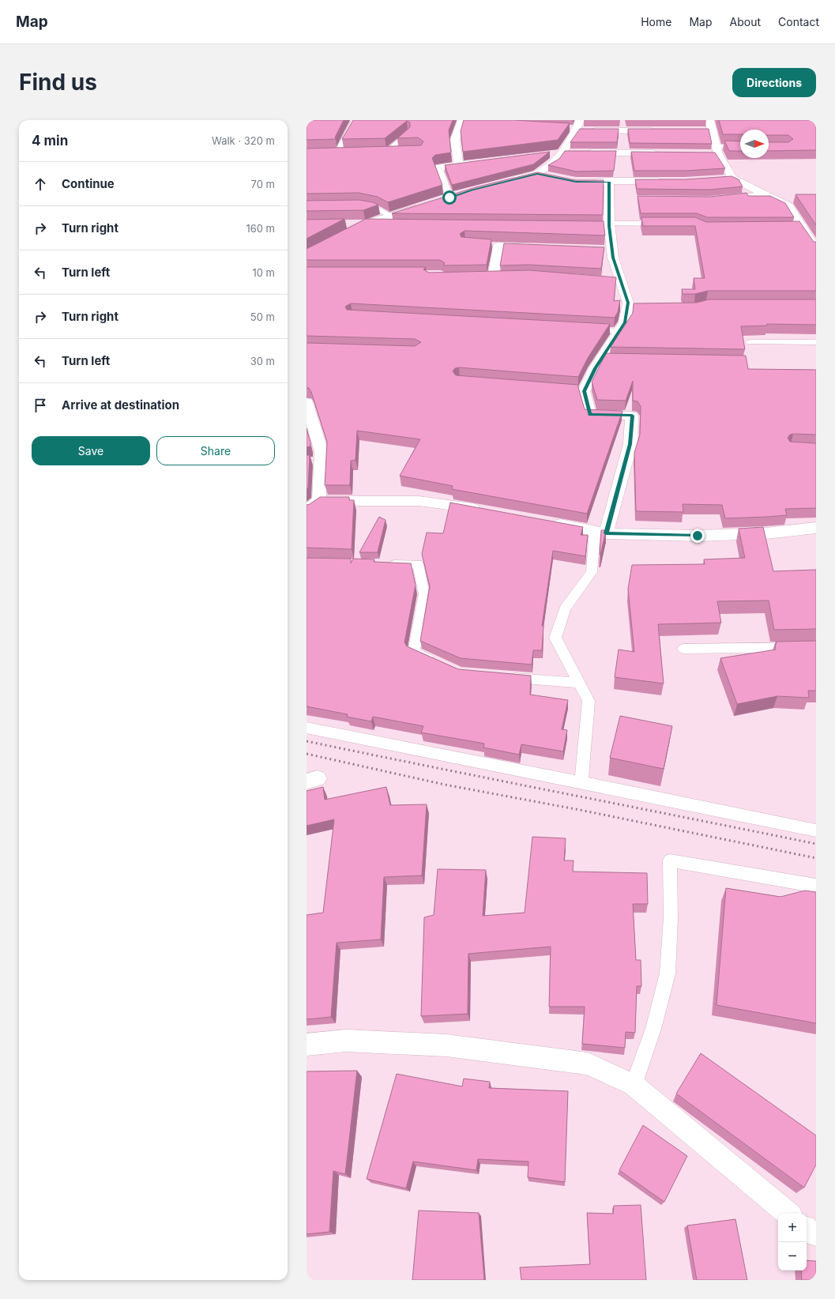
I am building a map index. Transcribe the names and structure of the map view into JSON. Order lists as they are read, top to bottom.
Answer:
{
  "north": "right",
  "page": {
    "header": "Map",
    "nav": [
      "Home",
      "Map",
      "About",
      "Contact"
    ],
    "buttons": [
      "Directions",
      ["Save", "Share"]
    ],
    "title": "Find us",
    "heading": ["4 min", "Walk · 320 m"],
    "list": [
      ["Continue", "70 m"],
      ["Turn right", "160 m"],
      ["Turn left", "10 m"],
      ["Turn right", "50 m"],
      ["Turn left", "30 m"],
      "Arrive at destination"
    ],
    "map_buttons": ["+", "−"]
  }
}
